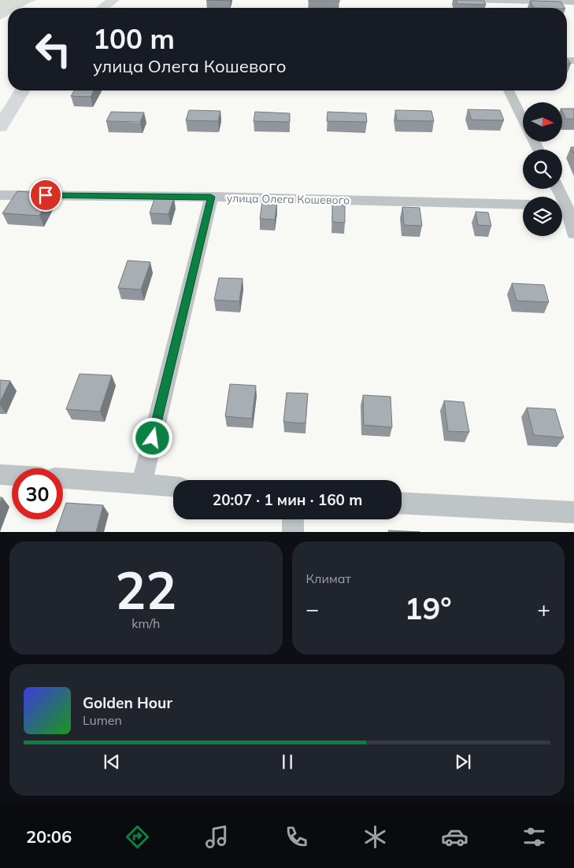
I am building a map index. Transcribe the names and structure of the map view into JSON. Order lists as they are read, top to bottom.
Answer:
{
  "streets": {
    "street": ["улица Олега Кошевого"]
  },
  "north": "right",
  "page": {
    "turn": ["100 m", "улица Олега Кошевого"],
    "limit": "30",
    "trip": "20:07 · 1 мин · 160 m",
    "tile": [
      ["22", "km/h"],
      "Климат"
    ],
    "heat": ["−", "19°", "+"],
    "song": ["Golden Hour", "Lumen"],
    "tabs": "20:06"
  }
}
